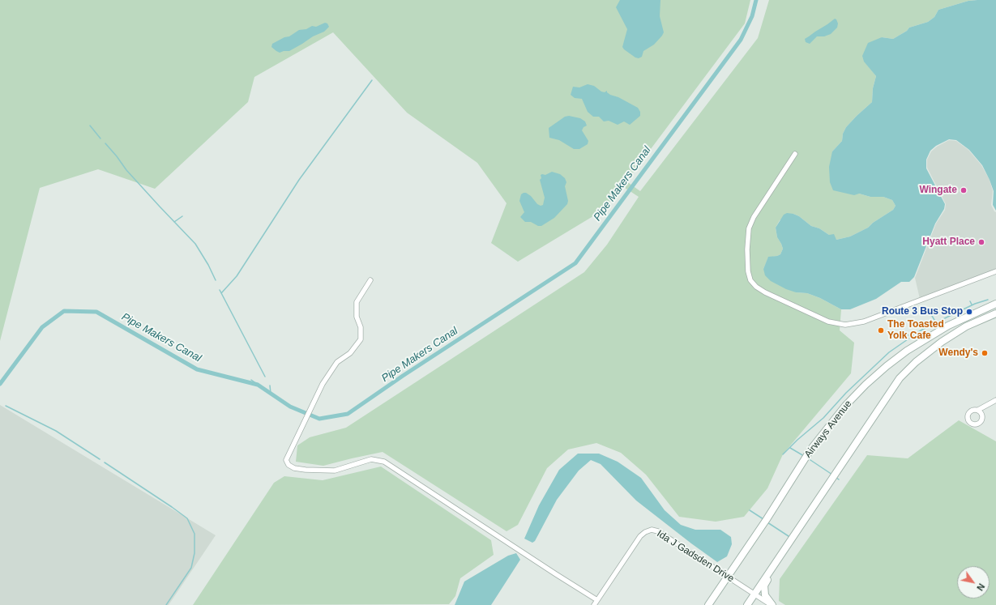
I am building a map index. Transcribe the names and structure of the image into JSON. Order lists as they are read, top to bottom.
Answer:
{
  "streets": {
    "main road": ["Airways Avenue"],
    "street": ["Ida J Gadsden Drive"]
  },
  "crossings": [
    ["Airways Avenue", "Ida J Gadsden Drive"]
  ],
  "water": ["Pipe Makers Canal"],
  "places": [
    "Wingate",
    "Hyatt Place",
    "Route 3 Bus Stop",
    "The Toasted Yolk Cafe",
    "Wendy's"
  ],
  "north": "bottom right"
}
